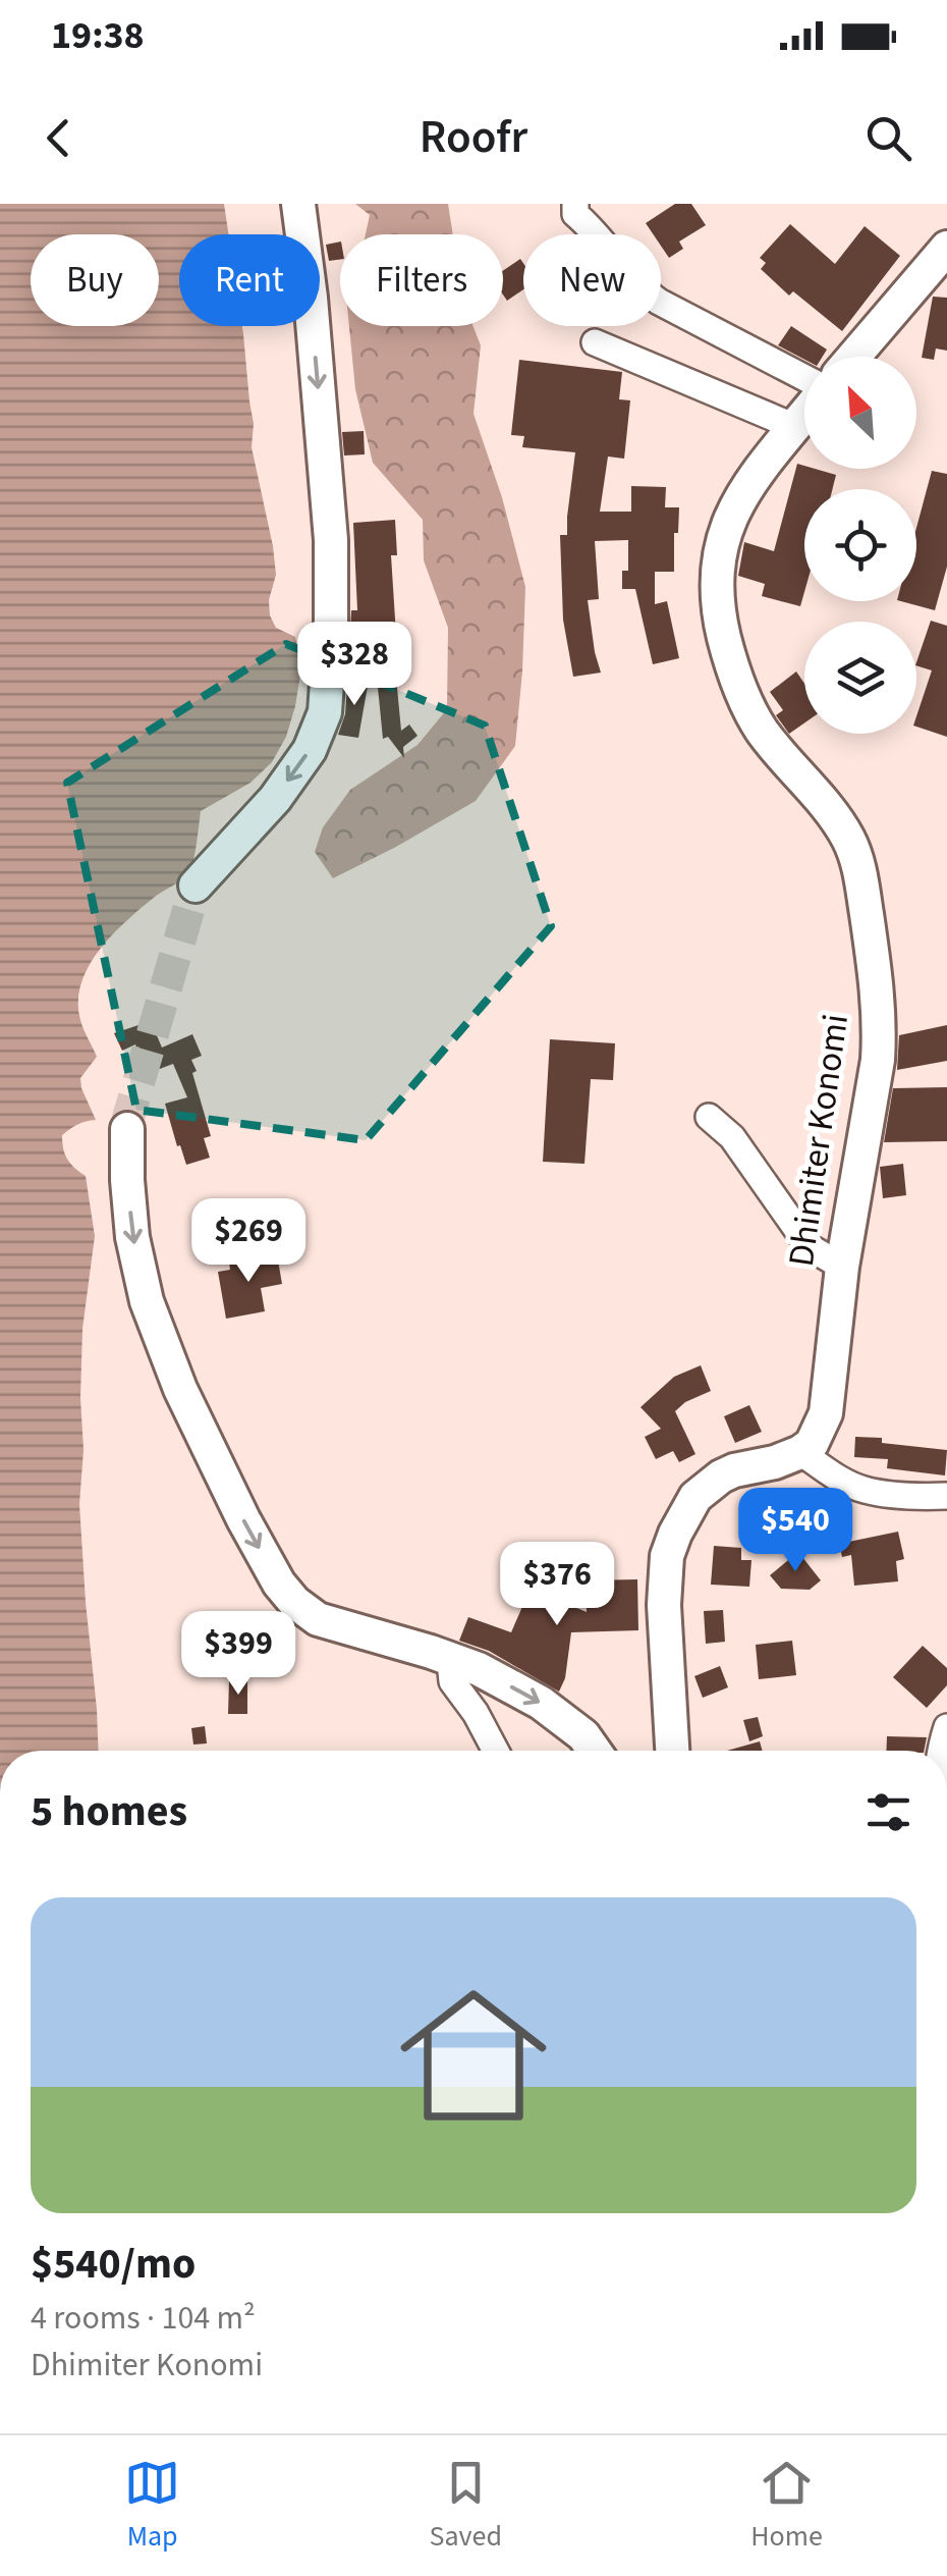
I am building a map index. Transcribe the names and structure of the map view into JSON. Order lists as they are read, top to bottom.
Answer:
{
  "streets": {
    "main road": ["Dhimiter Konomi"]
  },
  "north": "top left",
  "page": {
    "status": "19:38",
    "header": "Roofr",
    "chip": [
      "Buy",
      "Rent",
      "Filters",
      "New"
    ],
    "price": [
      "$328",
      "$269",
      "$540",
      "$376",
      "$399"
    ],
    "heading": "5 homes",
    "list": [
      {
        "name": "$540/mo",
        "note": "4 rooms · 104 m² · Dhimiter Konomi"
      }
    ],
    "tabs": ["Map", "Saved", "Home"]
  }
}
